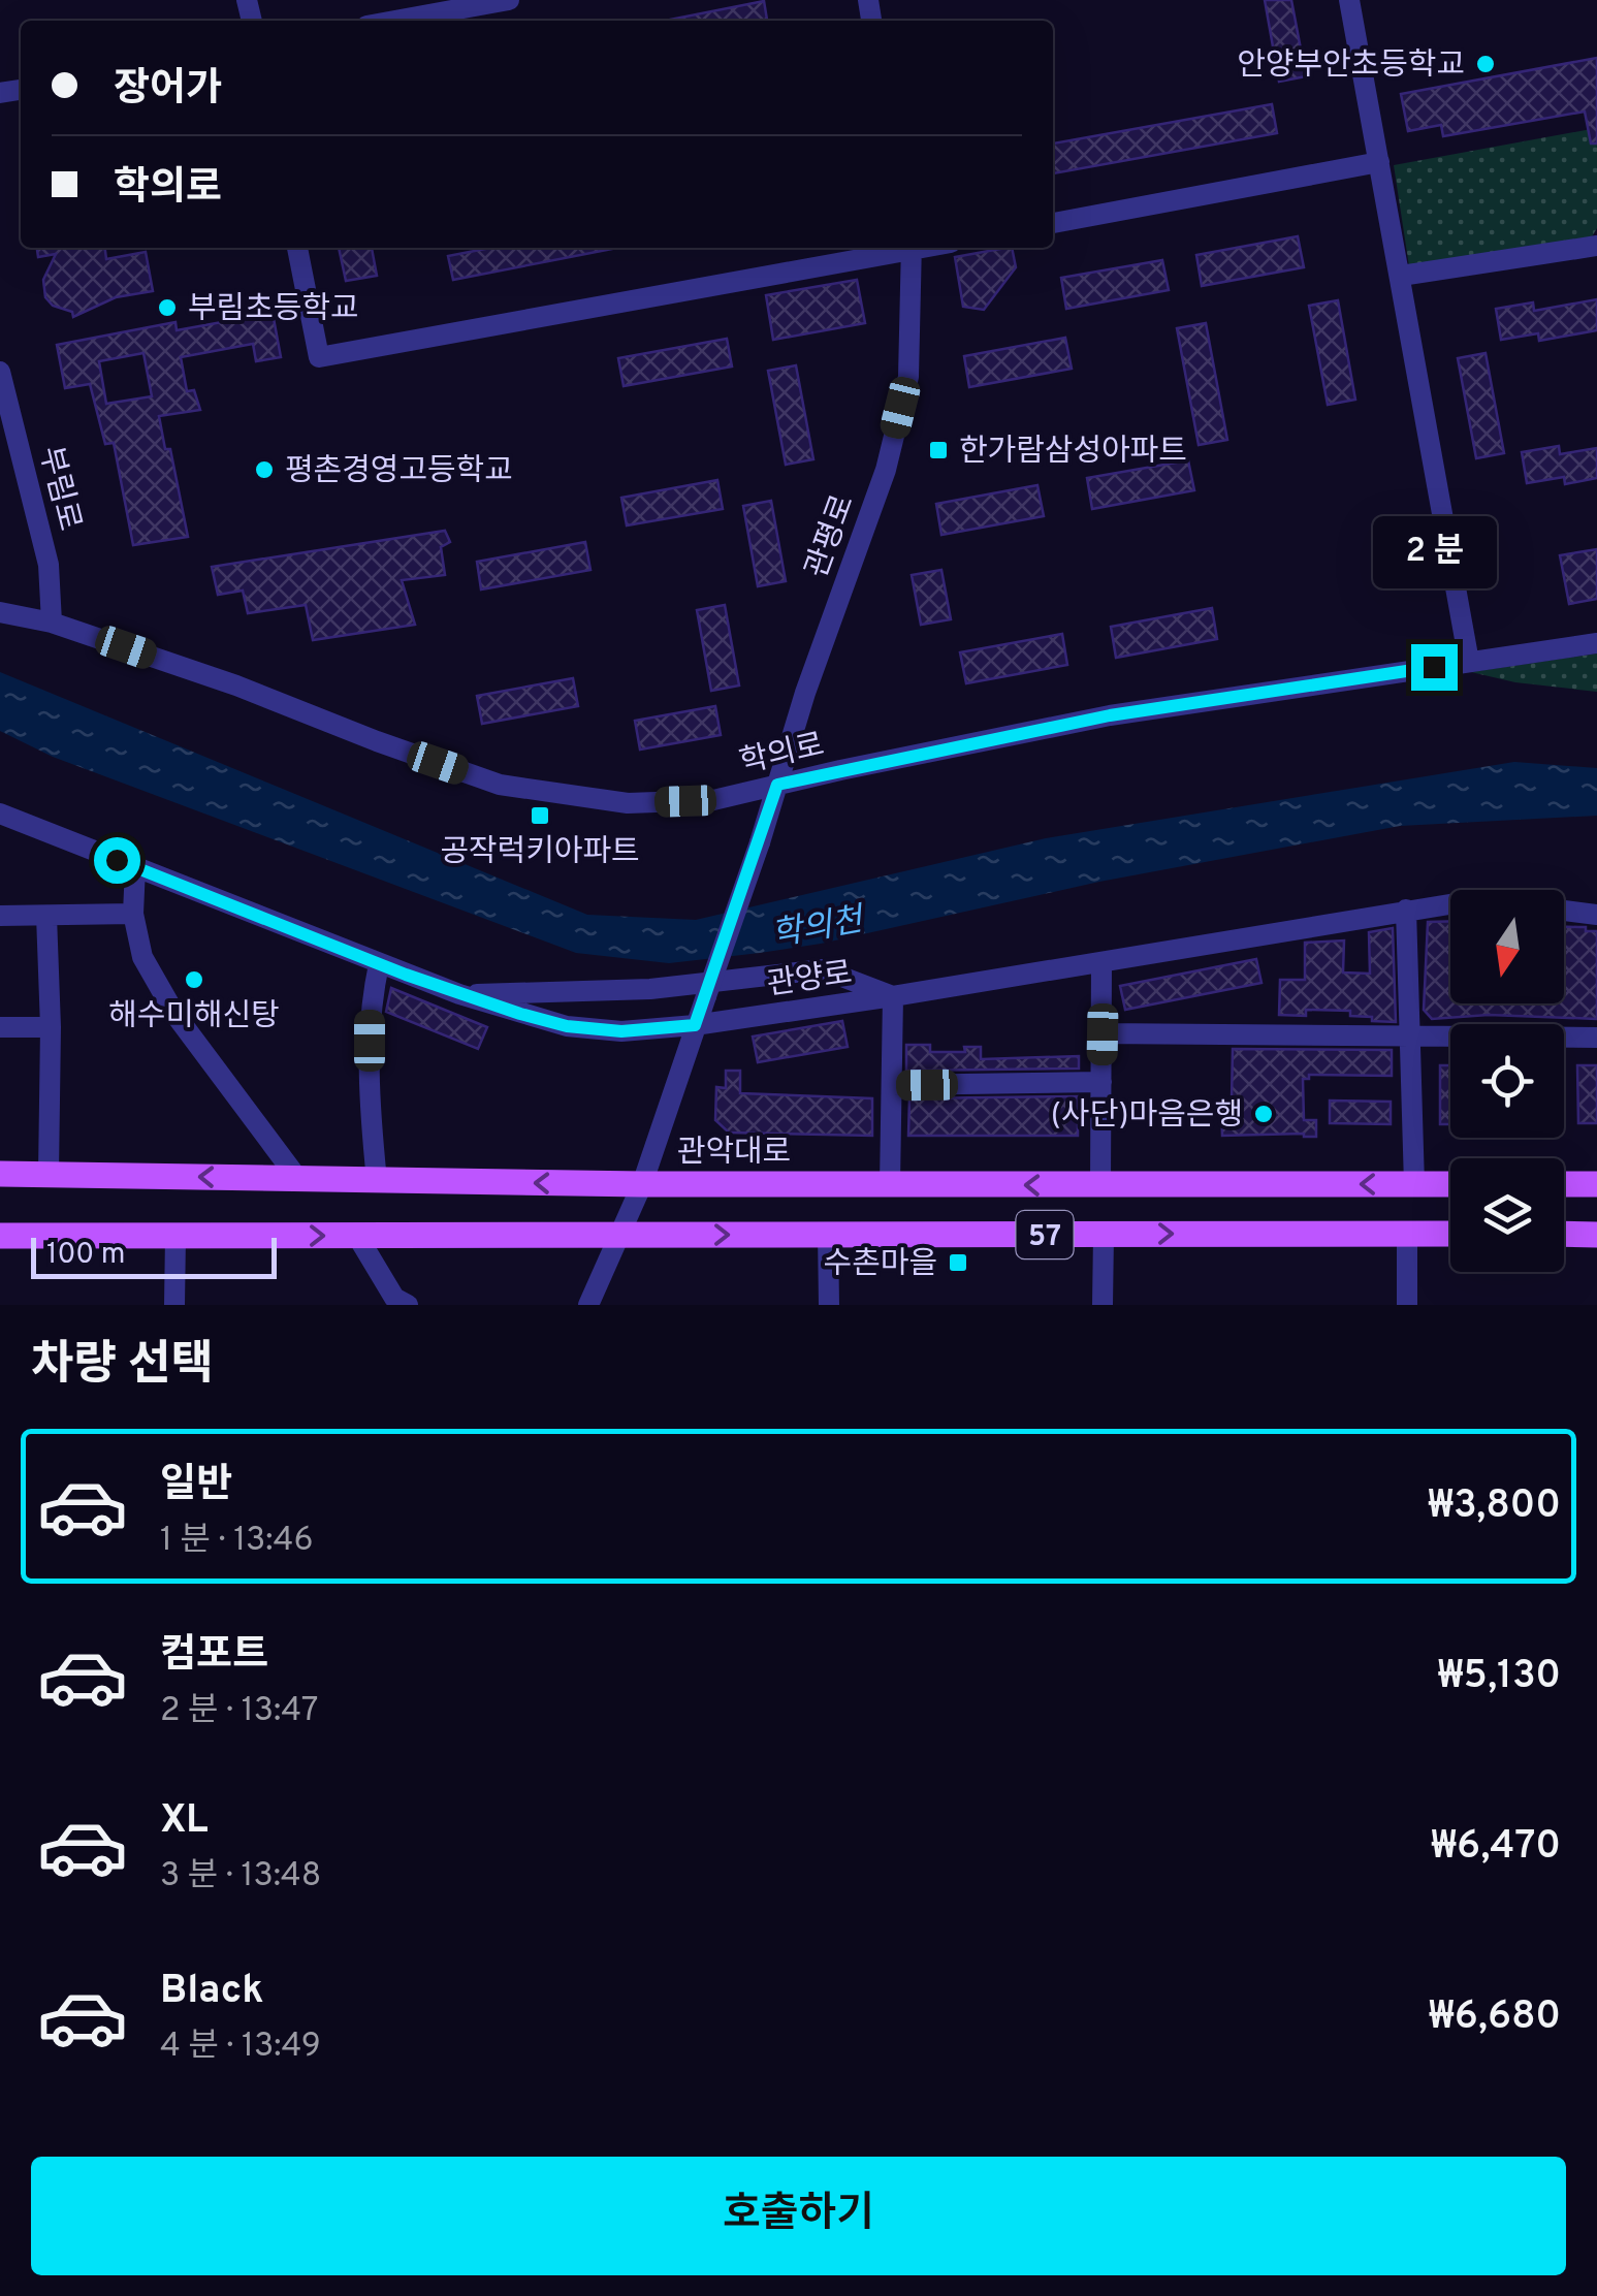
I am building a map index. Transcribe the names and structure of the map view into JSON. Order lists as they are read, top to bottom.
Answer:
{
  "streets": {
    "main road": ["관악대로", "57"],
    "street": [
      "부림로",
      "관평로",
      "학의로",
      "관양로"
    ]
  },
  "crossings": [
    ["부림로", "학의로"],
    ["관평로", "학의로"],
    ["관평로", "관양로"]
  ],
  "water": ["학의천"],
  "places": {
    "other": [
      "안양부안초등학교",
      "부림초등학교",
      "평촌경영고등학교",
      "해수미해신탕",
      "(사단)마음은행"
    ],
    "transit": ["한가람삼성아파트", "공작럭키아파트", "수촌마을"]
  },
  "scale_bar": "100 m",
  "north": "bottom",
  "page": {
    "banner": ["장어가", "학의로"],
    "bubble": "2 분",
    "scale": "100 m",
    "heading": "차량 선택",
    "list": [
      {
        "name": "일반",
        "note": "1 분 · 13:46",
        "value": "₩3,800"
      },
      {
        "name": "컴포트",
        "note": "2 분 · 13:47",
        "value": "₩5,130"
      },
      {
        "name": "XL",
        "note": "3 분 · 13:48",
        "value": "₩6,470"
      },
      {
        "name": "Black",
        "note": "4 분 · 13:49",
        "value": "₩6,680"
      }
    ],
    "buttons": "호출하기"
  }
}
